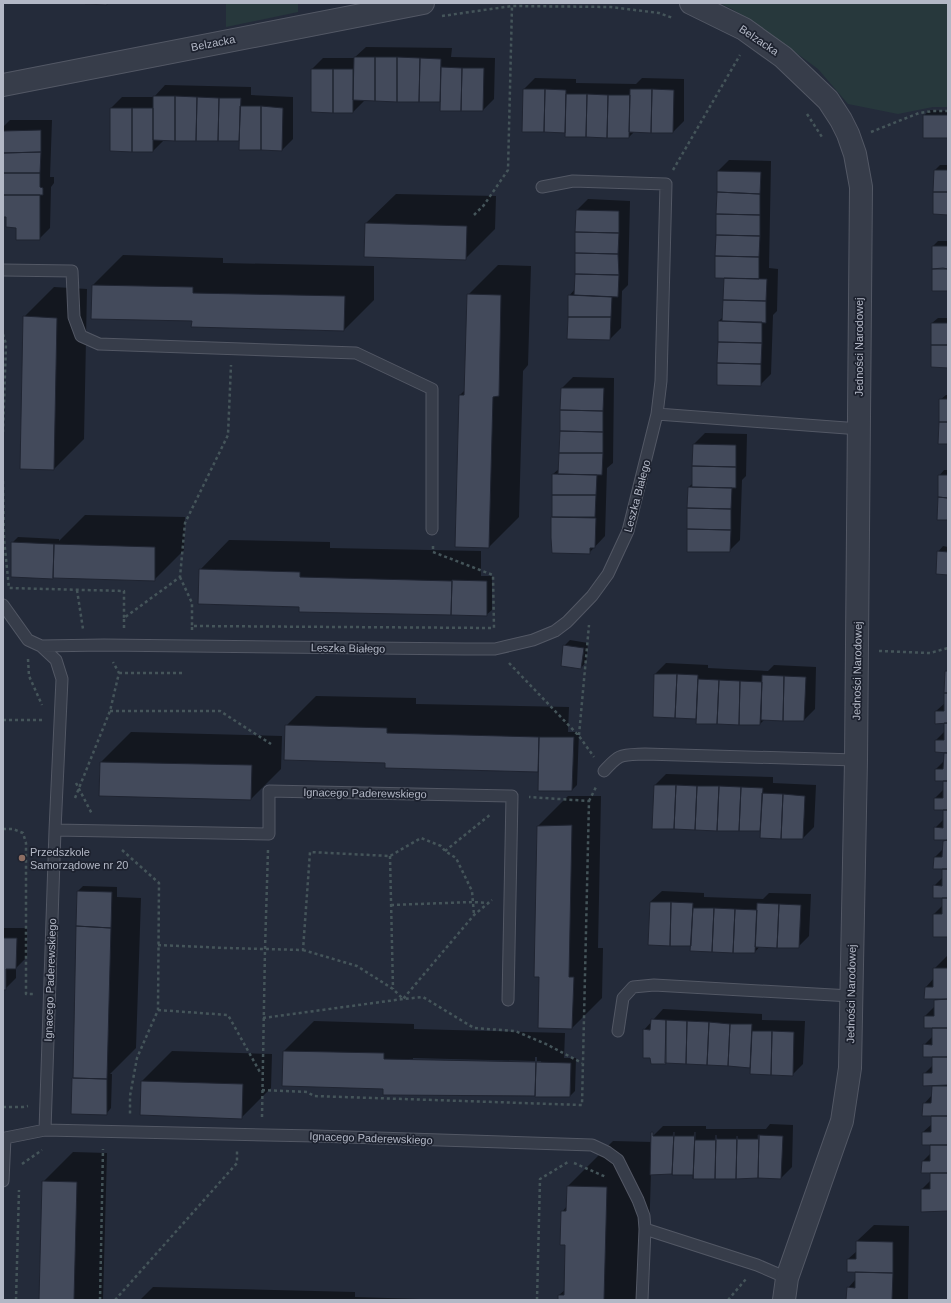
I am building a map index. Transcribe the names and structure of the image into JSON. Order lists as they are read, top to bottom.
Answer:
{
  "streets": {
    "street": ["Belzacka", "Jedności Narodowej"],
    "lane": ["Leszka Białego", "Ignacego Paderewskiego"]
  },
  "crossings": [
    ["Belzacka", "Jedności Narodowej"],
    ["Leszka Białego", "Ignacego Paderewskiego"]
  ],
  "places": ["Przedszkole Samorządowe nr 20"]
}
